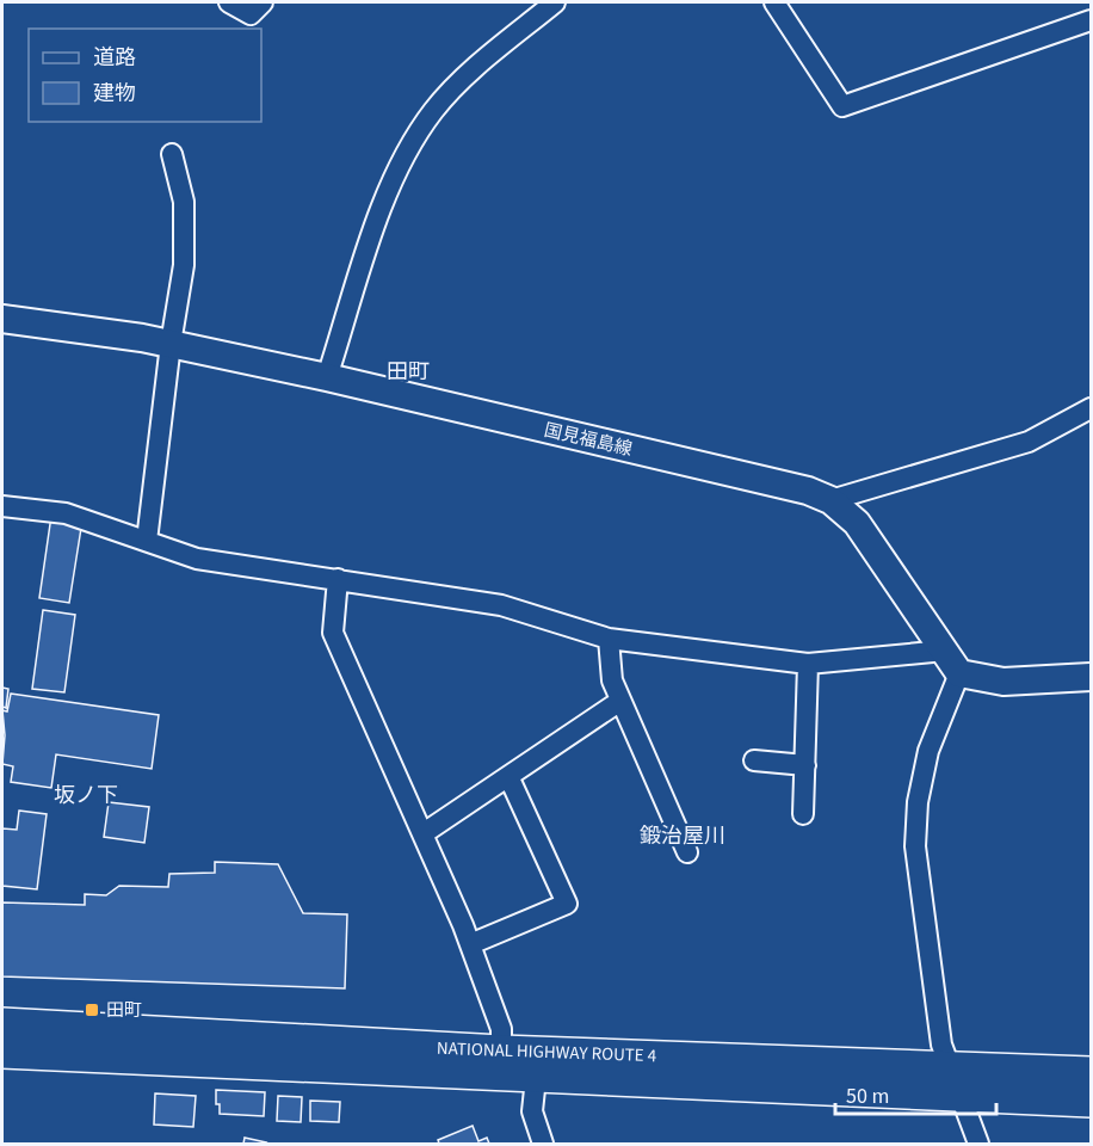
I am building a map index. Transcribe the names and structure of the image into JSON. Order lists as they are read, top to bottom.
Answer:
{
  "streets": {
    "highway": ["NATIONAL HIGHWAY ROUTE 4"],
    "main road": ["国見福島線"]
  },
  "districts": ["田町", "坂ノ下", "鍛治屋川"],
  "places": {
    "transit": ["田町"]
  },
  "legend": ["道路", "建物"],
  "scale_bar": "50 m"
}
